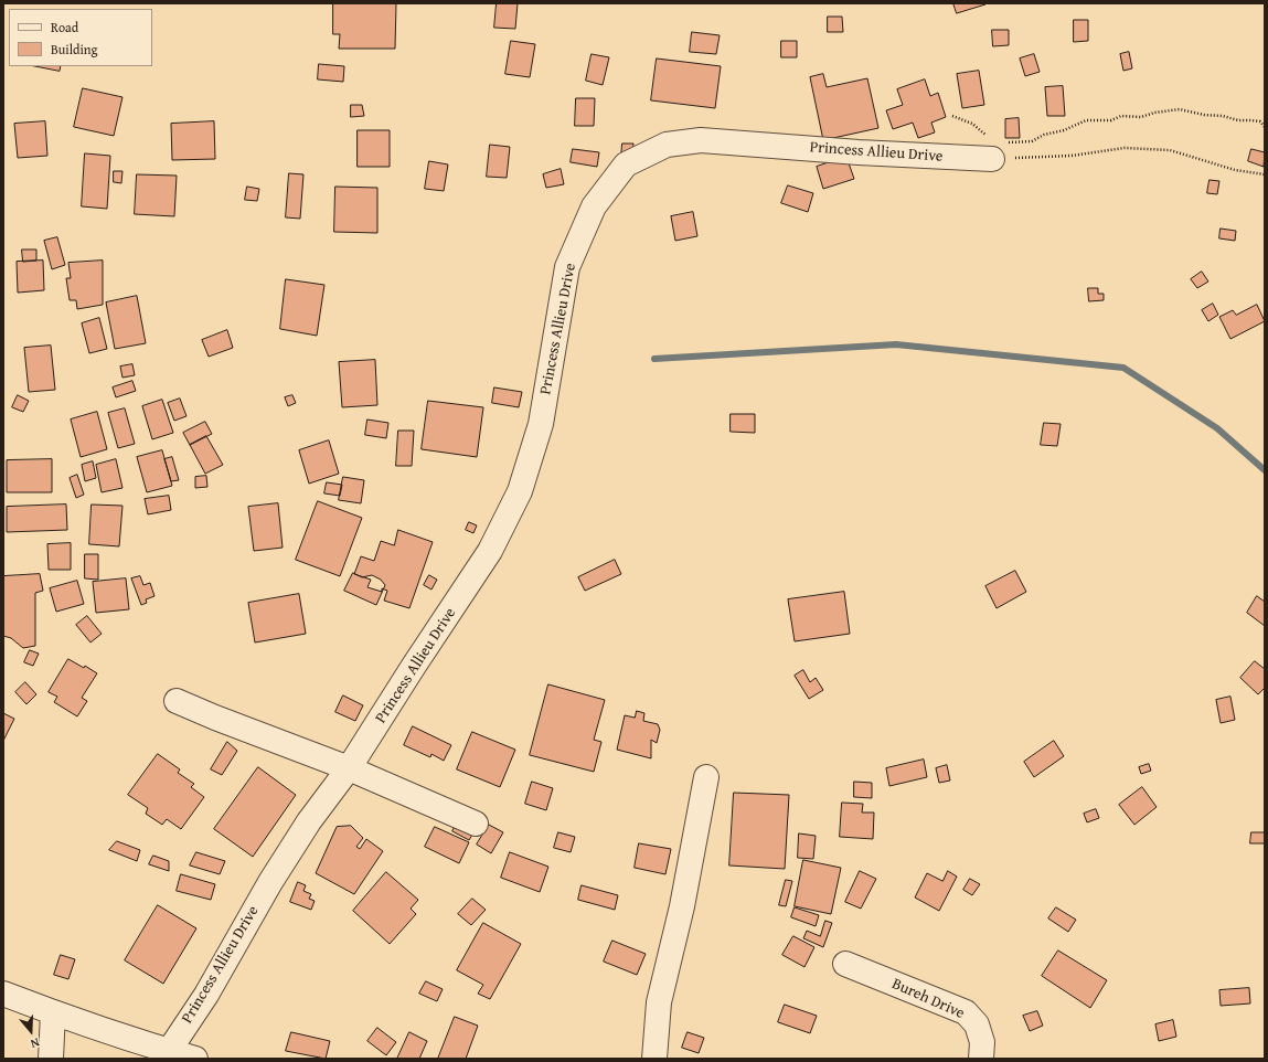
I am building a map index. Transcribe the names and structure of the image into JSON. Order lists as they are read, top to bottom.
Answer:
{
  "streets": {
    "street": ["Princess Allieu Drive", "Bureh Drive"]
  },
  "legend": ["Road", "Building"],
  "north": "bottom"
}
